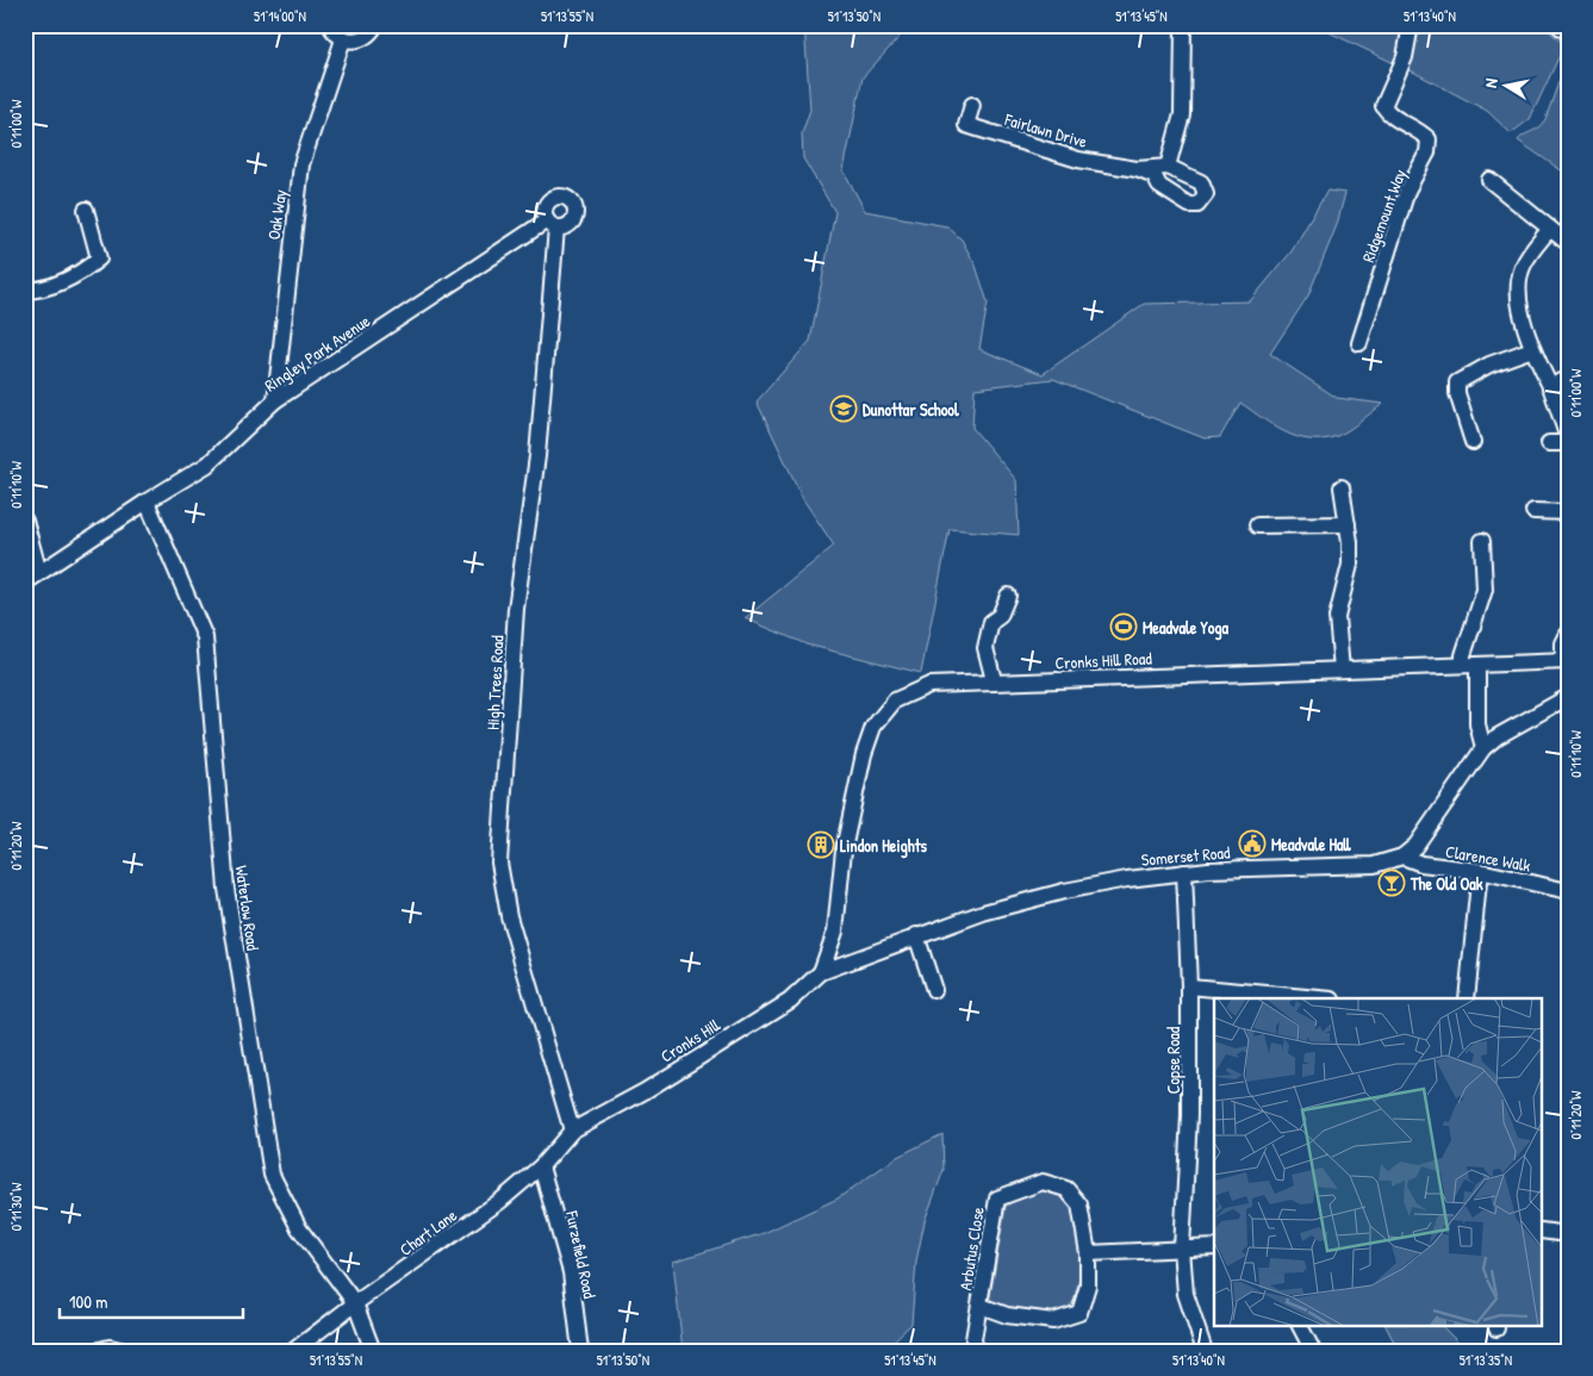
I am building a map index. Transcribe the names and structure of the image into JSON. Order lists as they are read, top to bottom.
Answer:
{
  "streets": {
    "street": [
      "Fairlawn Drive",
      "Oak Way",
      "Ridgemount Way",
      "Ringley Park Avenue",
      "Cronks Hill Road",
      "High Trees Road",
      "Somerset Road",
      "Clarence Walk",
      "Waterlow Road",
      "Cronks Hill",
      "Copse Road",
      "Chart Lane",
      "Arbutus Close",
      "Furzefield Road"
    ]
  },
  "crossings": [
    ["Oak Way", "Ringley Park Avenue"],
    ["Ringley Park Avenue", "High Trees Road"],
    ["Ringley Park Avenue", "Waterlow Road"],
    ["Cronks Hill Road", "Somerset Road"],
    ["Cronks Hill Road", "Cronks Hill"],
    ["High Trees Road", "Cronks Hill"],
    ["High Trees Road", "Chart Lane"],
    ["Somerset Road", "Clarence Walk"],
    ["Somerset Road", "Cronks Hill"],
    ["Somerset Road", "Copse Road"],
    ["Waterlow Road", "Chart Lane"],
    ["Cronks Hill", "Chart Lane"],
    ["Chart Lane", "Furzefield Road"]
  ],
  "places": {
    "school or university": ["Dunottar School"],
    "sports": ["Meadvale Yoga"],
    "public building": ["Meadvale Hall"],
    "building": ["Lindon Heights"],
    "bar": ["The Old Oak"]
  },
  "scale_bar": "100 m",
  "north": "left",
  "coordinates": [
    "51°14'00\"N",
    "51°13'55\"N",
    "51°13'50\"N",
    "51°13'45\"N",
    "51°13'40\"N",
    "0°11'00\"W",
    "0°11'10\"W",
    "0°11'20\"W",
    "0°11'30\"W",
    "51°13'35\"N"
  ]
}
